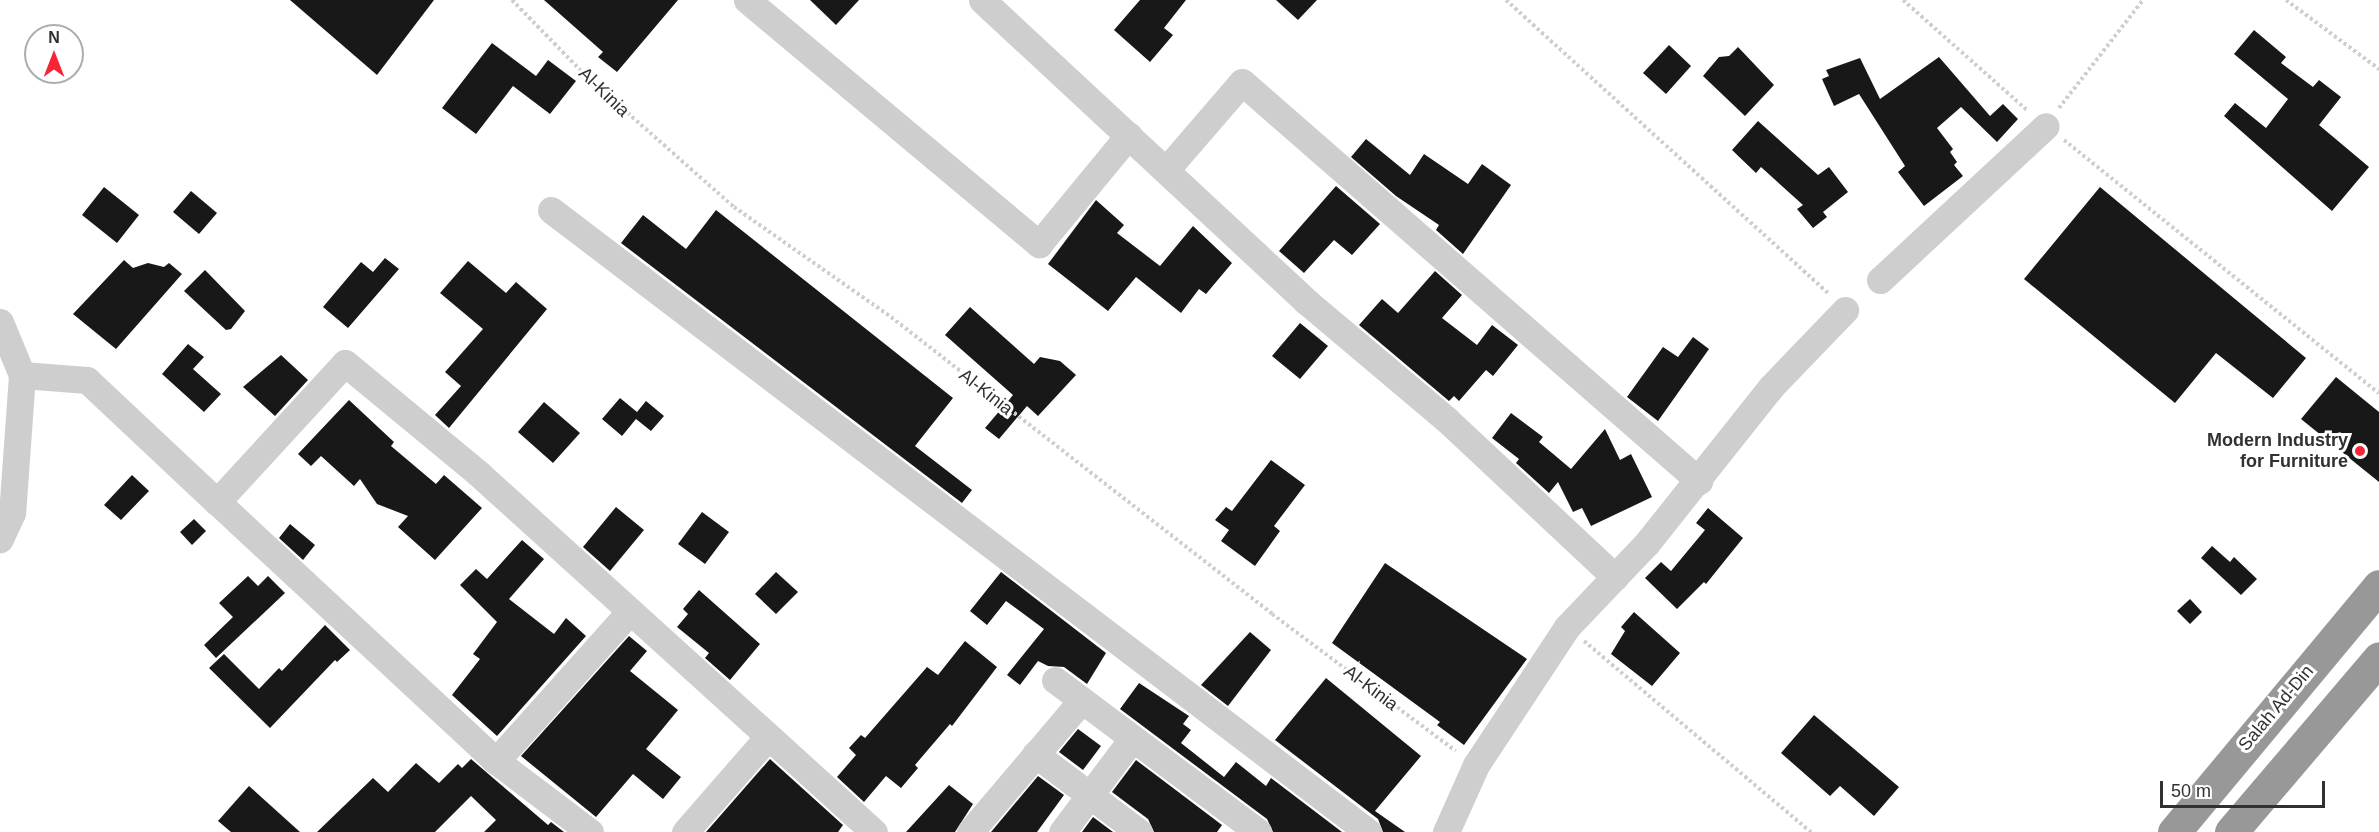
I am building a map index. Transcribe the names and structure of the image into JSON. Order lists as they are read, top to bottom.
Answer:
{
  "streets": {
    "highway": ["Salah Ad-Din"],
    "path": ["Al-Kinia"]
  },
  "places": ["Modern Industry for Furniture"],
  "scale_bar": "50 m",
  "north": "top"
}
